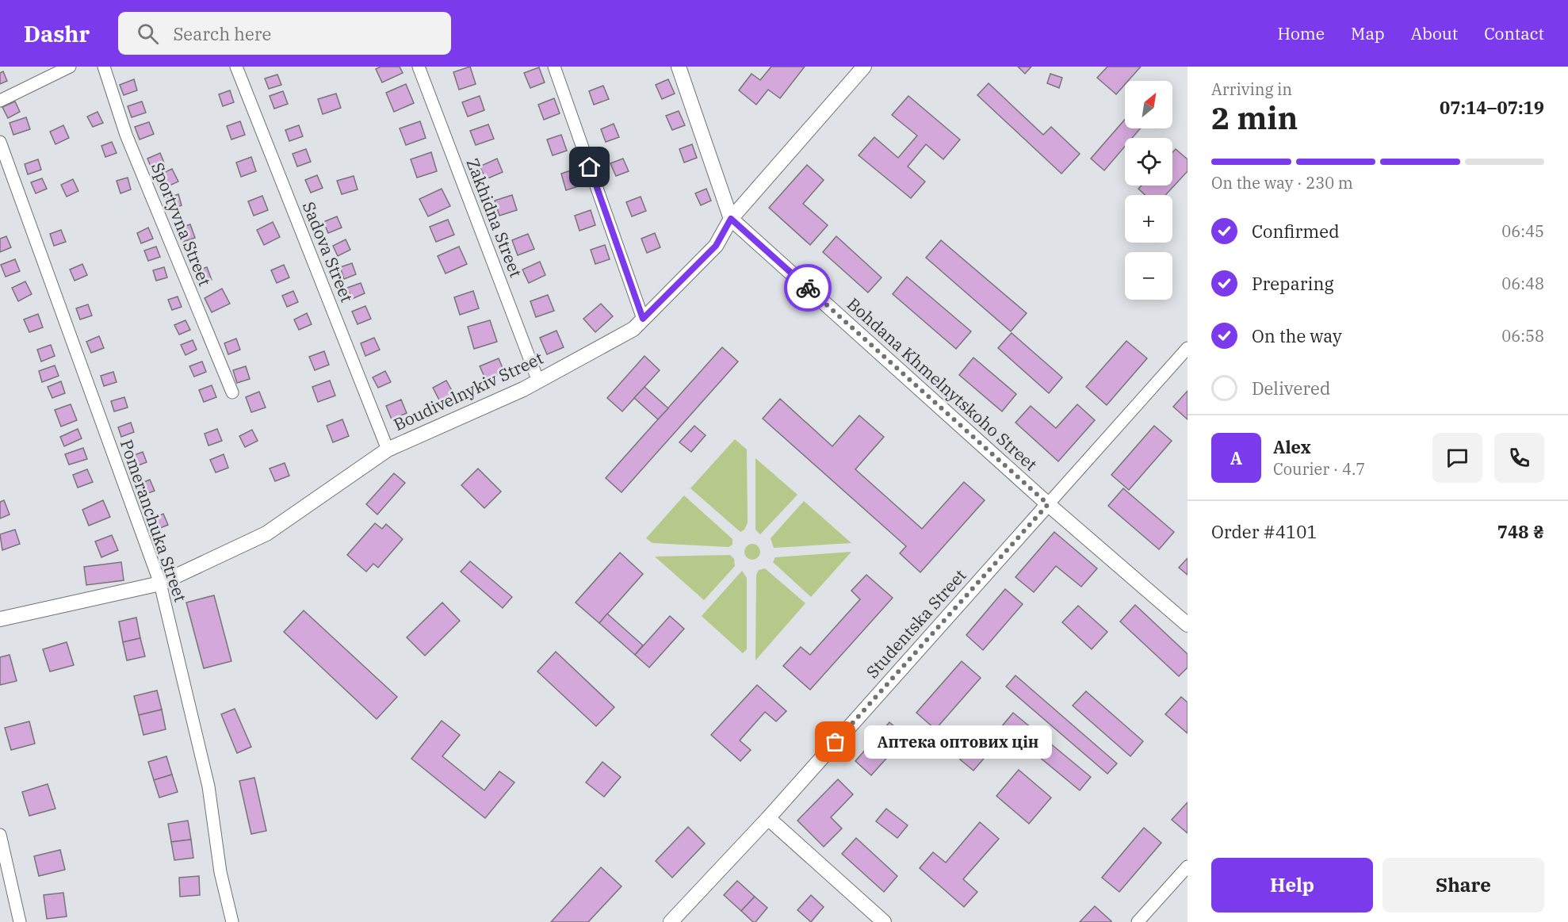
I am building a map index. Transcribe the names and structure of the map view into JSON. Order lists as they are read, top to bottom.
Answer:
{
  "streets": {
    "street": [
      "Zakhidna Street",
      "Sportyvna Street",
      "Sadova Street",
      "Bohdana Khmelnytskoho Street",
      "Boudivelnykiv Street",
      "Pomeranchuka Street",
      "Studentska Street"
    ]
  },
  "crossings": [
    ["Zakhidna Street", "Boudivelnykiv Street"],
    ["Sadova Street", "Boudivelnykiv Street"],
    ["Bohdana Khmelnytskoho Street", "Boudivelnykiv Street"],
    ["Bohdana Khmelnytskoho Street", "Studentska Street"],
    ["Boudivelnykiv Street", "Pomeranchuka Street"]
  ],
  "places": ["Аптека оптових цін"],
  "north": "top right",
  "page": {
    "header": "Dashr",
    "search": "Search here",
    "nav": [
      "Home",
      "Map",
      "About",
      "Contact"
    ],
    "heading": ["2 min", "Arriving in", "07:14–07:19"],
    "panel": [
      "Alex",
      "Courier · 4.7",
      "Order #4101",
      "748 ₴"
    ],
    "map_buttons": ["+", "−"],
    "bar": "On the way · 230 m",
    "list": [
      ["Confirmed", "06:45"],
      ["Preparing", "06:48"],
      ["On the way", "06:58"],
      "Delivered"
    ],
    "round": "A",
    "bubble": "Аптека оптових цін",
    "buttons": ["Help", "Share"]
  }
}
